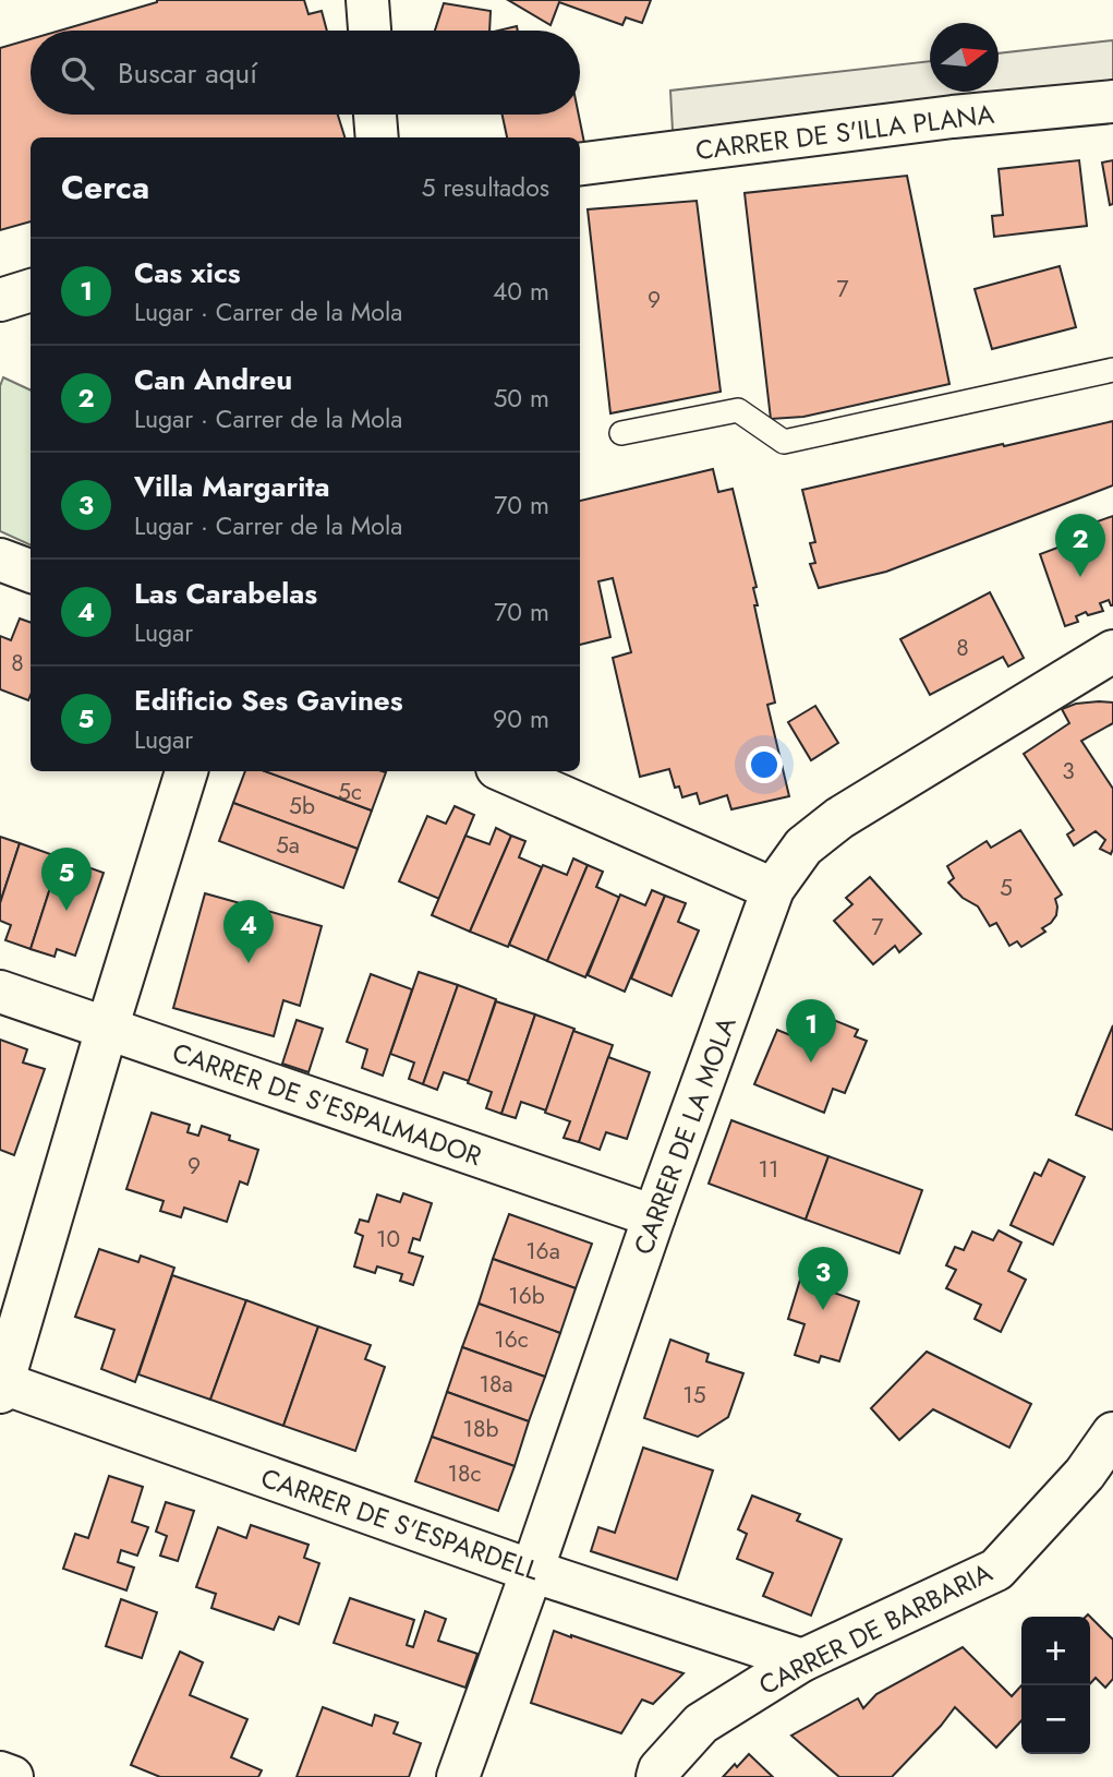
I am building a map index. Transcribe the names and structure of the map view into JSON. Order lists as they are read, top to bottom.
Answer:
{
  "streets": {
    "street": [
      "CARRER DE S'ILLA PLANA",
      "CARRER DE S'ESPALMADOR",
      "CARRER DE LA MOLA",
      "CARRER DE S'ESPARDELL",
      "CARRER DE BARBARIA"
    ]
  },
  "crossings": [
    ["CARRER DE S'ESPALMADOR", "CARRER DE LA MOLA"],
    ["CARRER DE LA MOLA", "CARRER DE S'ESPARDELL"],
    ["CARRER DE S'ESPARDELL", "CARRER DE BARBARIA"]
  ],
  "house_numbers": [
    "7",
    "9",
    "8",
    "8",
    "3",
    "5c",
    "5b",
    "5a",
    "5",
    "7",
    "9",
    "11",
    "10",
    "16a",
    "16b",
    "16c",
    "18a",
    "15",
    "18b",
    "18c"
  ],
  "north": "right",
  "page": {
    "search": "Buscar aquí",
    "heading": ["Cerca", "5 resultados"],
    "list": [
      {
        "mark": "1",
        "name": "Cas xics",
        "note": "Lugar · Carrer de la Mola",
        "value": "40 m"
      },
      {
        "mark": "2",
        "name": "Can Andreu",
        "note": "Lugar · Carrer de la Mola",
        "value": "50 m"
      },
      {
        "mark": "3",
        "name": "Villa Margarita",
        "note": "Lugar · Carrer de la Mola",
        "value": "70 m"
      },
      {
        "mark": "4",
        "name": "Las Carabelas",
        "note": "Lugar",
        "value": "70 m"
      },
      {
        "mark": "5",
        "name": "Edificio Ses Gavines",
        "note": "Lugar",
        "value": "90 m"
      }
    ],
    "pins": [
      "2",
      "5",
      "4",
      "1",
      "3"
    ],
    "map_buttons": ["+", "−"]
  }
}
